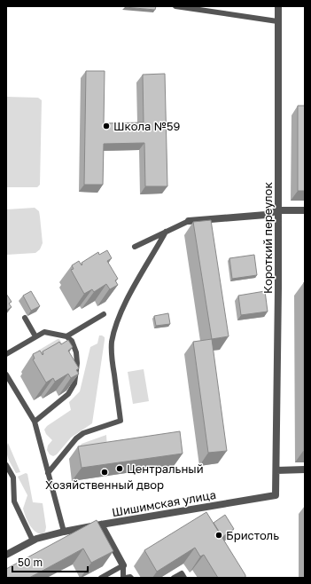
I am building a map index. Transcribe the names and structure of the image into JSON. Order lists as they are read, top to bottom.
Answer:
{
  "streets": {
    "street": ["Короткий переулок", "Шишимская улица"]
  },
  "crossings": [
    ["Короткий переулок", "Шишимская улица"]
  ],
  "places": [
    "Школа №59",
    "Центральный",
    "Хозяйственный двор",
    "Бристоль"
  ],
  "scale_bar": "50 m"
}
